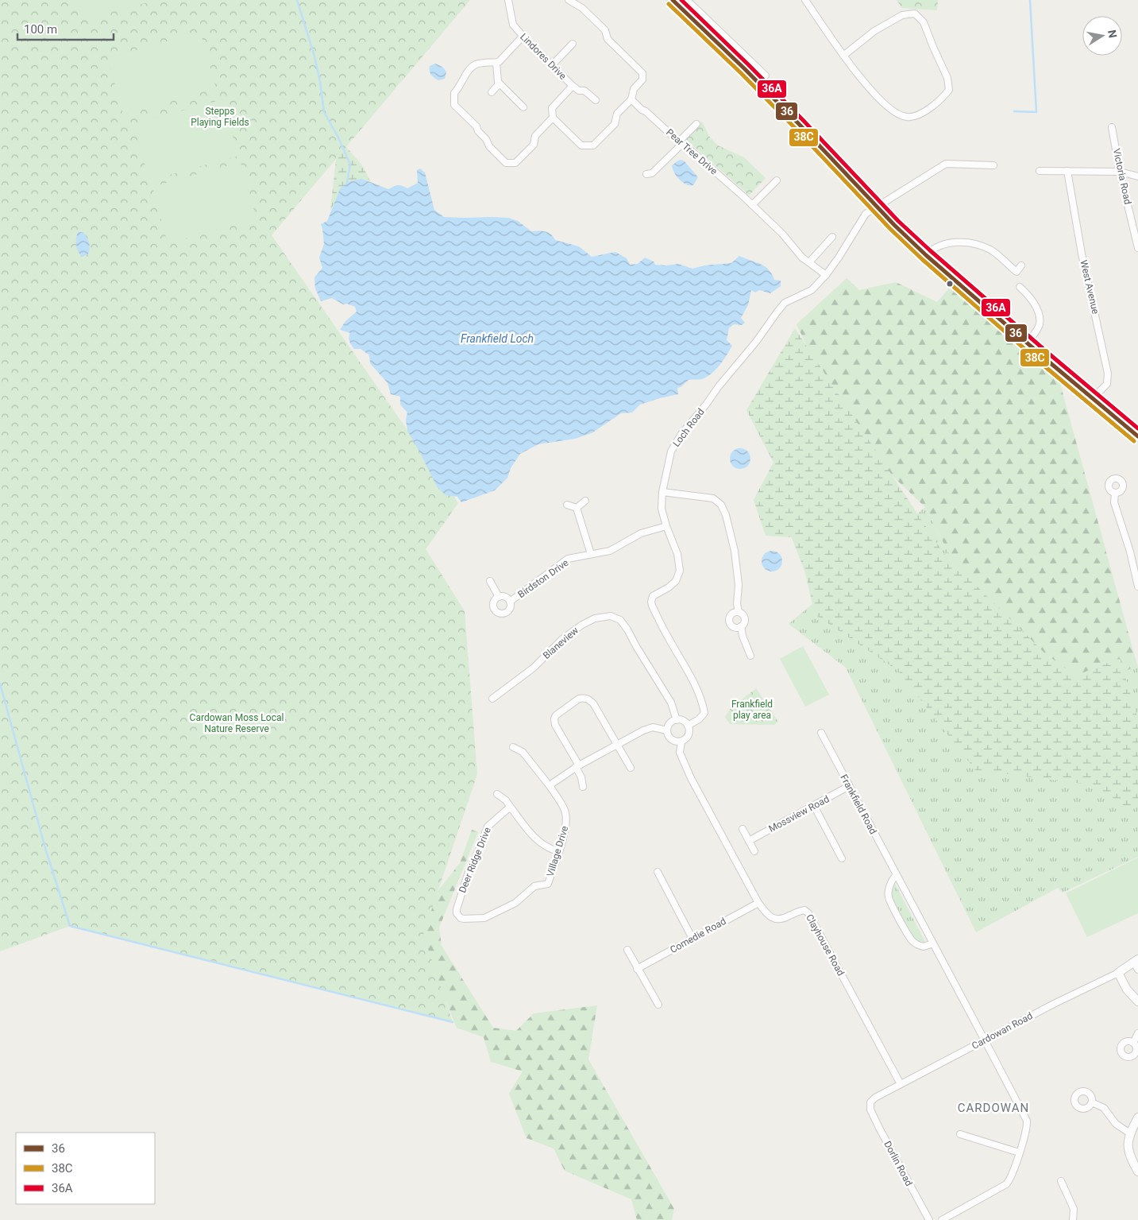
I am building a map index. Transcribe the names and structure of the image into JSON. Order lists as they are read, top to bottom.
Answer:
{
  "streets": {
    "street": [
      "Lindores Drive",
      "Pear Tree Drive",
      "Victoria Road",
      "West Avenue",
      "Loch Road",
      "Birdston Drive",
      "Blaneview",
      "Frankfield Road",
      "Mossview Road",
      "Village Drive",
      "Deer Ridge Drive",
      "Comedie Road",
      "Clayhouse Road",
      "Cardowan Road",
      "Dorlin Road"
    ]
  },
  "crossings": [
    ["Pear Tree Drive", "Loch Road"],
    ["Loch Road", "Birdston Drive"],
    ["Loch Road", "Blaneview"],
    ["Loch Road", "Clayhouse Road"],
    ["Blaneview", "Clayhouse Road"],
    ["Frankfield Road", "Mossview Road"],
    ["Frankfield Road", "Cardowan Road"],
    ["Village Drive", "Deer Ridge Drive"],
    ["Comedie Road", "Clayhouse Road"],
    ["Clayhouse Road", "Cardowan Road"],
    ["Cardowan Road", "Dorlin Road"]
  ],
  "districts": ["CARDOWAN"],
  "water": ["Frankfield Loch"],
  "parks": ["Stepps Playing Fields", "Frankfield play area", "Cardowan Moss Local Nature Reserve"],
  "lines": ["transit line 36", "transit line 36A", "transit line 38C"],
  "legend": ["36", "38C", "36A"],
  "scale_bar": "100 m",
  "north": "right"
}
